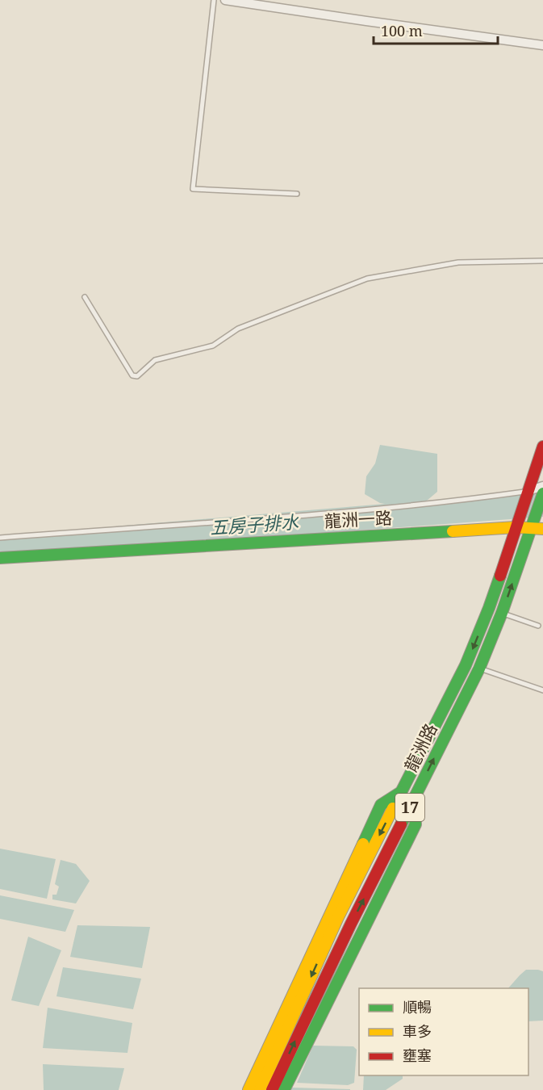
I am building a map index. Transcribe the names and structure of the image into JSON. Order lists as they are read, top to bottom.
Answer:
{
  "streets": {
    "main road": ["龍洲一路", "龍洲路", "17"]
  },
  "crossings": [
    ["龍洲一路", "龍洲路"],
    ["龍洲一路", "17"],
    ["龍洲路", "17"]
  ],
  "water": ["五房子排水"],
  "legend": ["順暢", "車多", "壅塞"],
  "scale_bar": "100 m"
}
